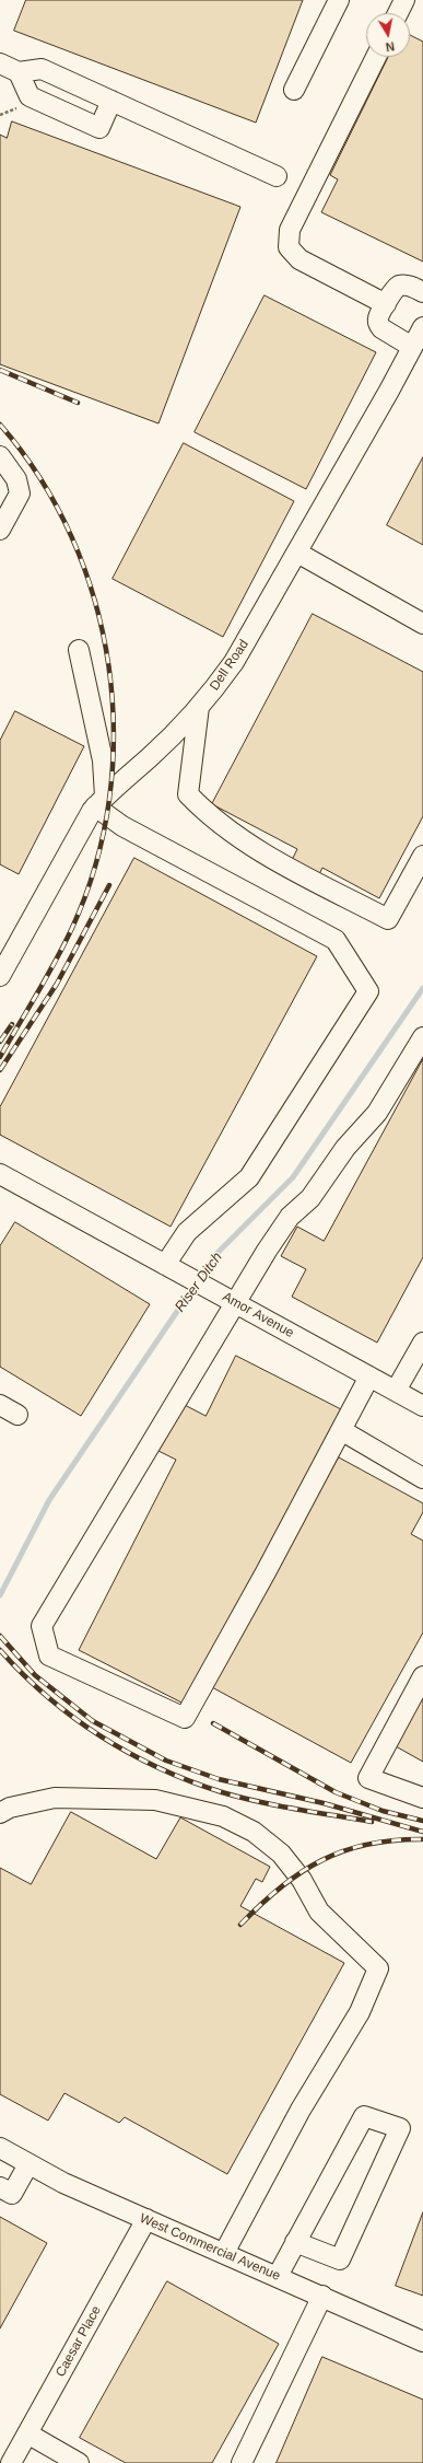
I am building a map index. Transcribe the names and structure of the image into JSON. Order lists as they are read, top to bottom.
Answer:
{
  "streets": {
    "street": [
      "Dell Road",
      "Amor Avenue",
      "West Commercial Avenue",
      "Caesar Place"
    ]
  },
  "crossings": [
    ["West Commercial Avenue", "Caesar Place"]
  ],
  "water": ["Riser Ditch"],
  "north": "bottom"
}
